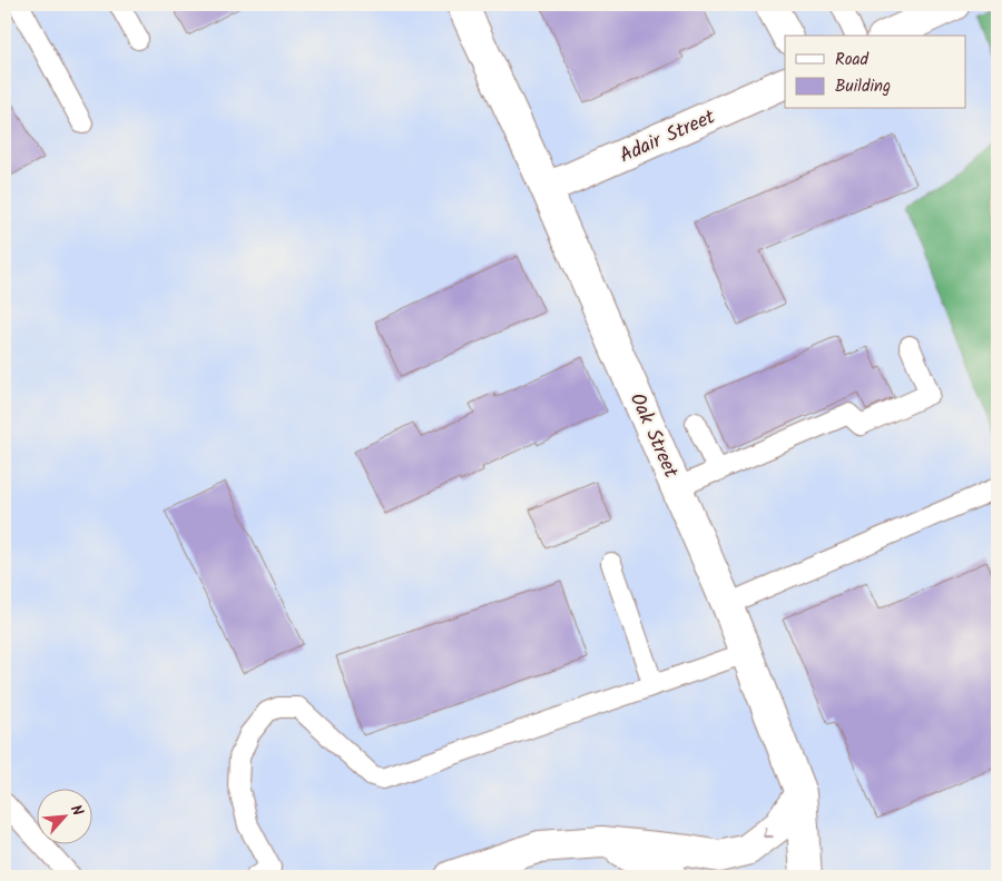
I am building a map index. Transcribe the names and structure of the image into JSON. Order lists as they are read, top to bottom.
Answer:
{
  "streets": {
    "street": ["Adair Street", "Oak Street"]
  },
  "crossings": [
    ["Adair Street", "Oak Street"]
  ],
  "legend": ["Road", "Building"],
  "north": "top right"
}
